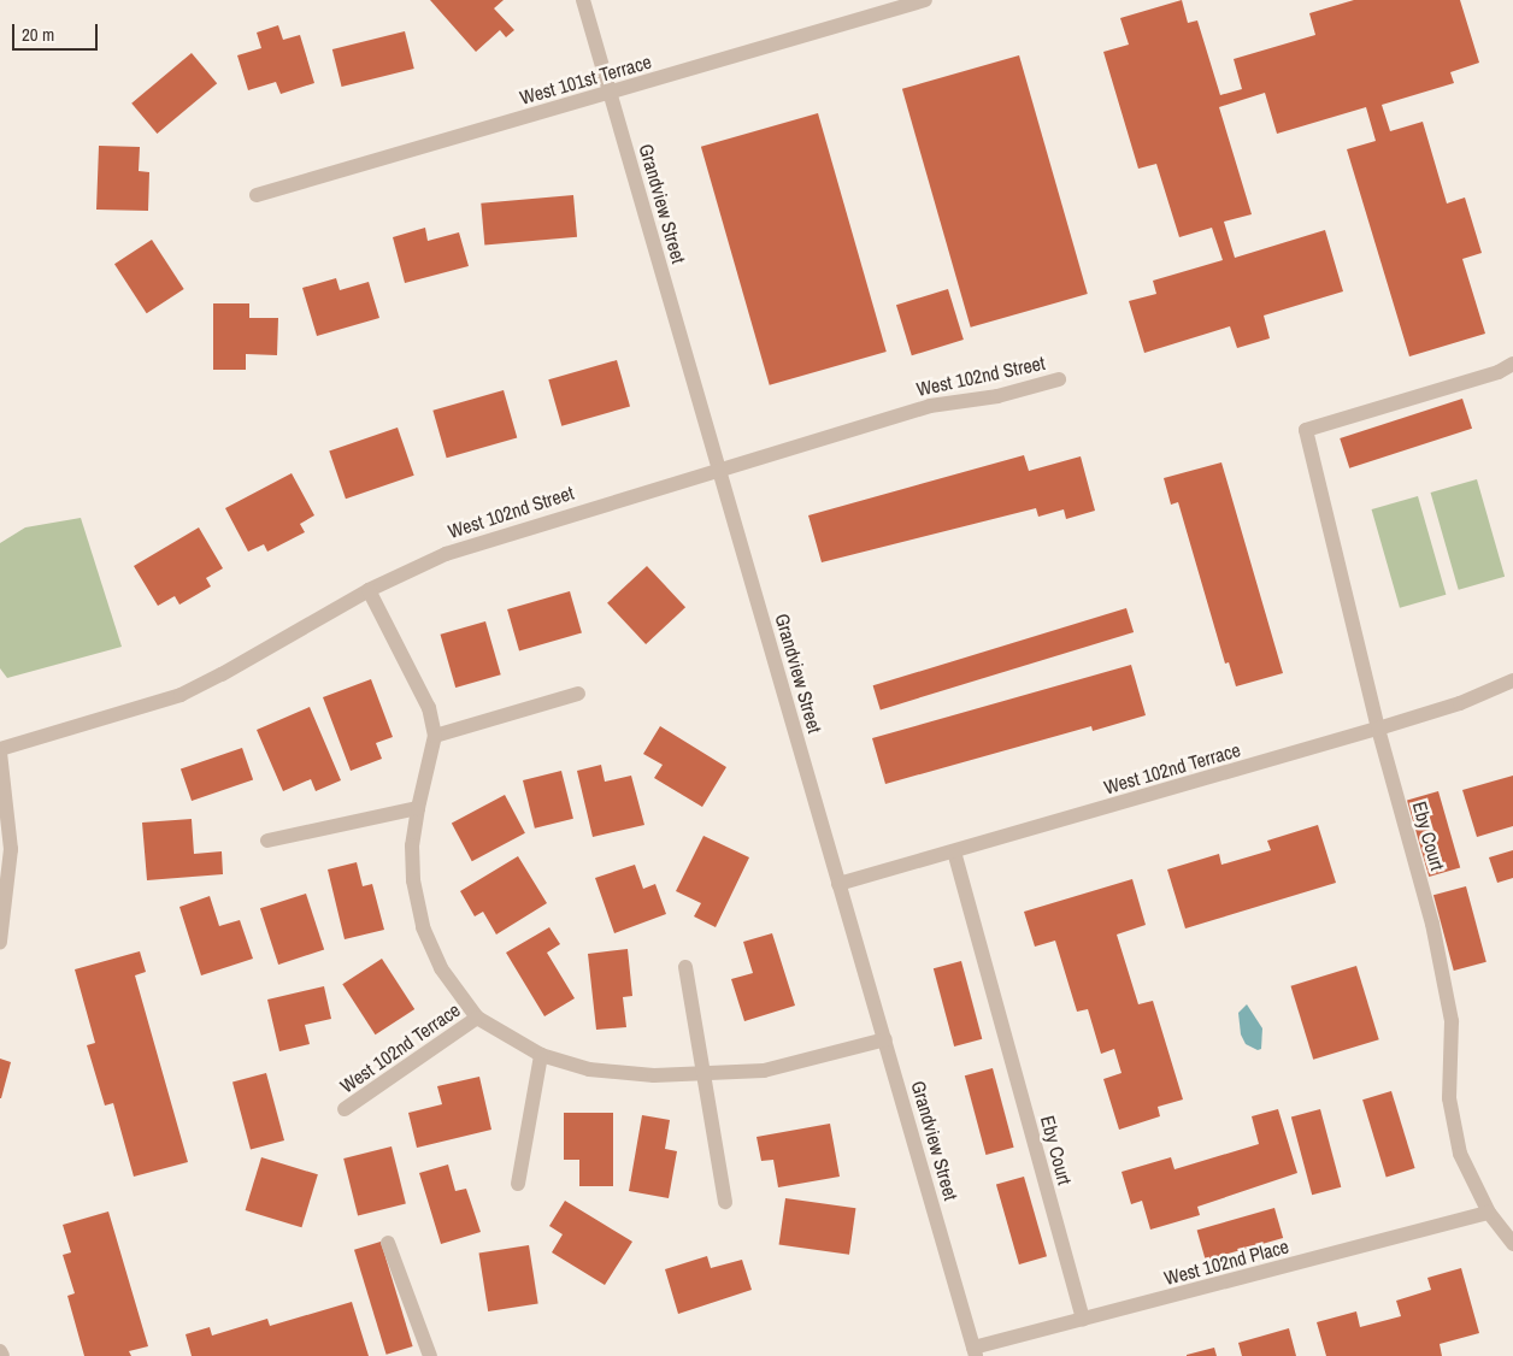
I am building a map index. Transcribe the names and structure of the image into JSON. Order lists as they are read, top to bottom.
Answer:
{
  "streets": {
    "street": [
      "West 101st Terrace",
      "Grandview Street",
      "West 102nd Street",
      "West 102nd Terrace",
      "Eby Court",
      "West 102nd Place"
    ]
  },
  "crossings": [
    ["West 101st Terrace", "Grandview Street"],
    ["Grandview Street", "West 102nd Street"],
    ["Grandview Street", "West 102nd Terrace"],
    ["Grandview Street", "West 102nd Place"],
    ["West 102nd Street", "West 102nd Terrace"],
    ["West 102nd Terrace", "Eby Court"],
    ["Eby Court", "West 102nd Place"]
  ],
  "scale_bar": "20 m"
}
